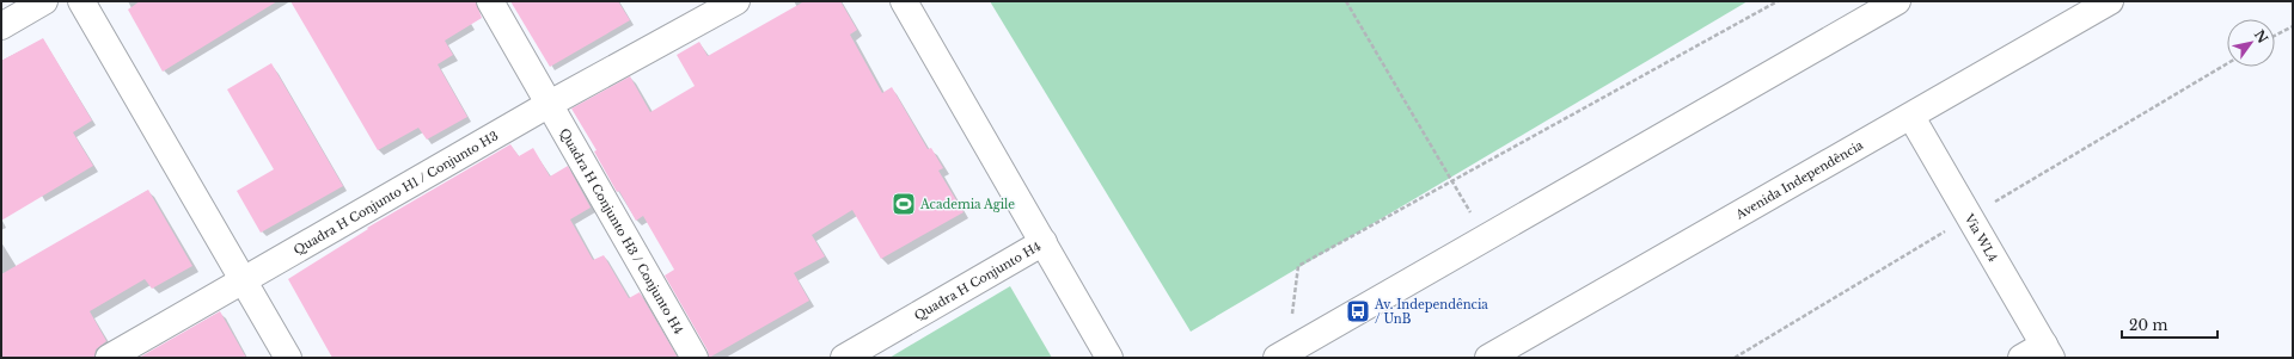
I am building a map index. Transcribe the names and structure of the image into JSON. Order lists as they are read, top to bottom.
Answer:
{
  "streets": {
    "street": [
      "Avenida Independência",
      "Quadra H Conjunto H1 / Conjunto H3",
      "Quadra H Conjunto H3 / Conjunto H4",
      "Via WL4",
      "Quadra H Conjunto H4"
    ]
  },
  "crossings": [
    ["Avenida Independência", "Via WL4"],
    ["Quadra H Conjunto H1 / Conjunto H3", "Quadra H Conjunto H3 / Conjunto H4"]
  ],
  "places": {
    "sports": ["Academia Agile"],
    "bus stop": ["Av. Independência / UnB"]
  },
  "scale_bar": "20 m",
  "north": "top right"
}
